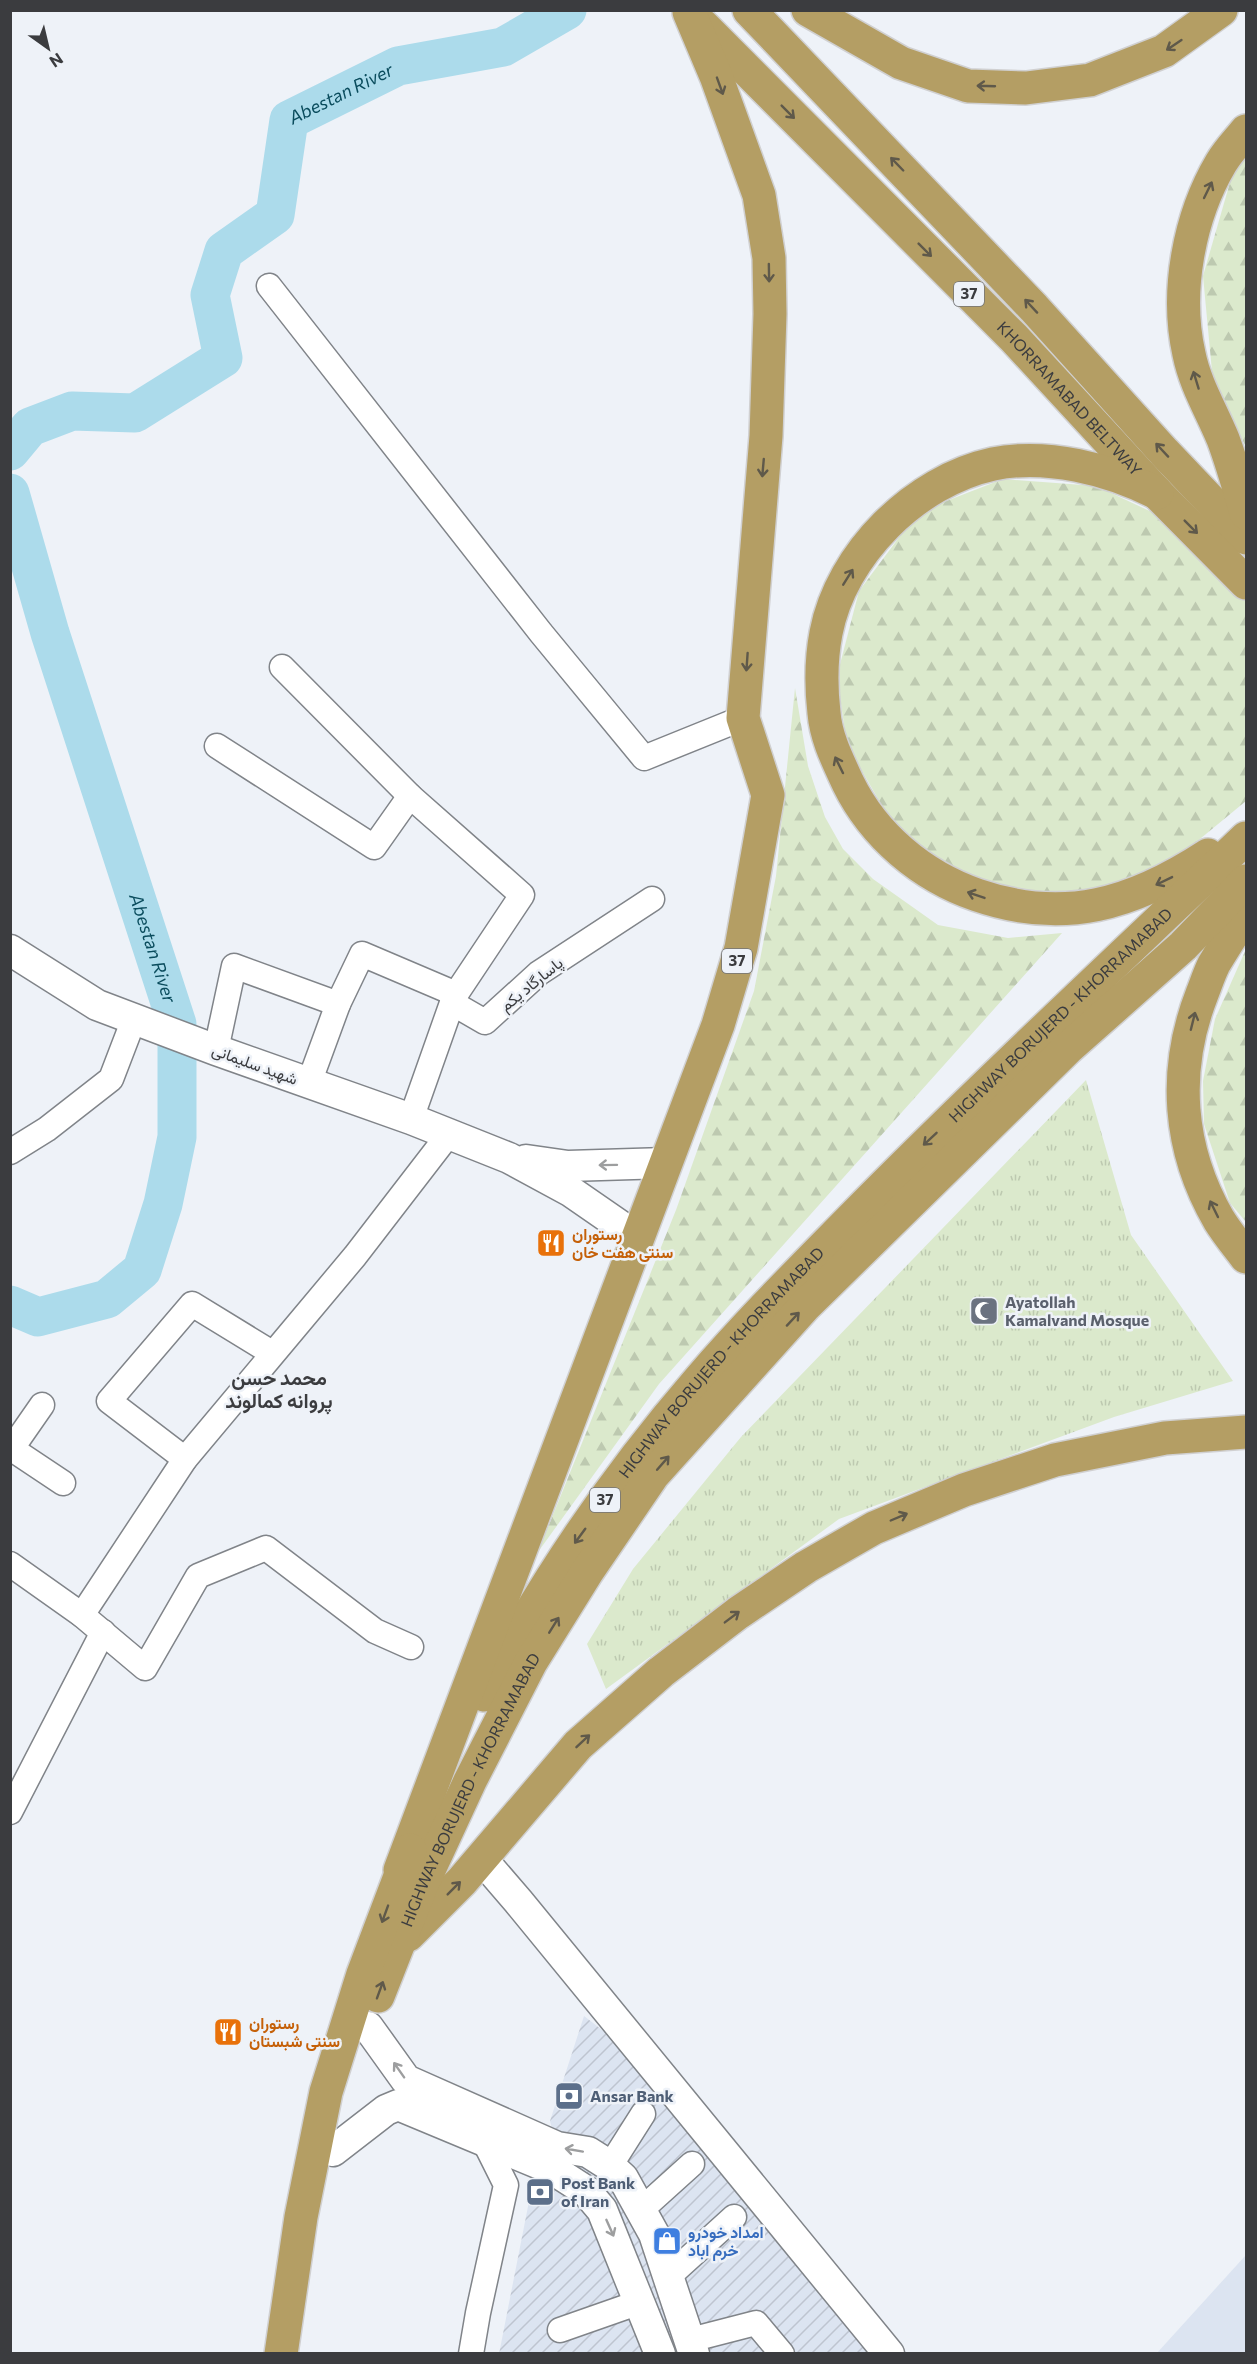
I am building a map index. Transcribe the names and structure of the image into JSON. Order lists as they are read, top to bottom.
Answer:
{
  "streets": {
    "highway": ["37", "KHORRAMABAD BELTWAY", "HIGHWAY BORUJERD - KHORRAMABAD"],
    "street": ["پاسارگاد یکم", "شهید سلیمانی"]
  },
  "crossings": [
    ["37", "KHORRAMABAD BELTWAY"],
    ["37", "HIGHWAY BORUJERD - KHORRAMABAD"],
    ["37", "شهید سلیمانی"]
  ],
  "districts": ["محمد حسن پروانه کمالوند"],
  "water": ["Abestan River"],
  "places": {
    "restaurant": ["رستوران سنتی هفت خان", "رستوران سنتی شبستان"],
    "mosque": ["Ayatollah Kamalvand Mosque"],
    "bank": ["Ansar Bank", "Post Bank of Iran"],
    "shop": ["امداد خودرو خرم اباد"]
  },
  "north": "bottom right"
}
